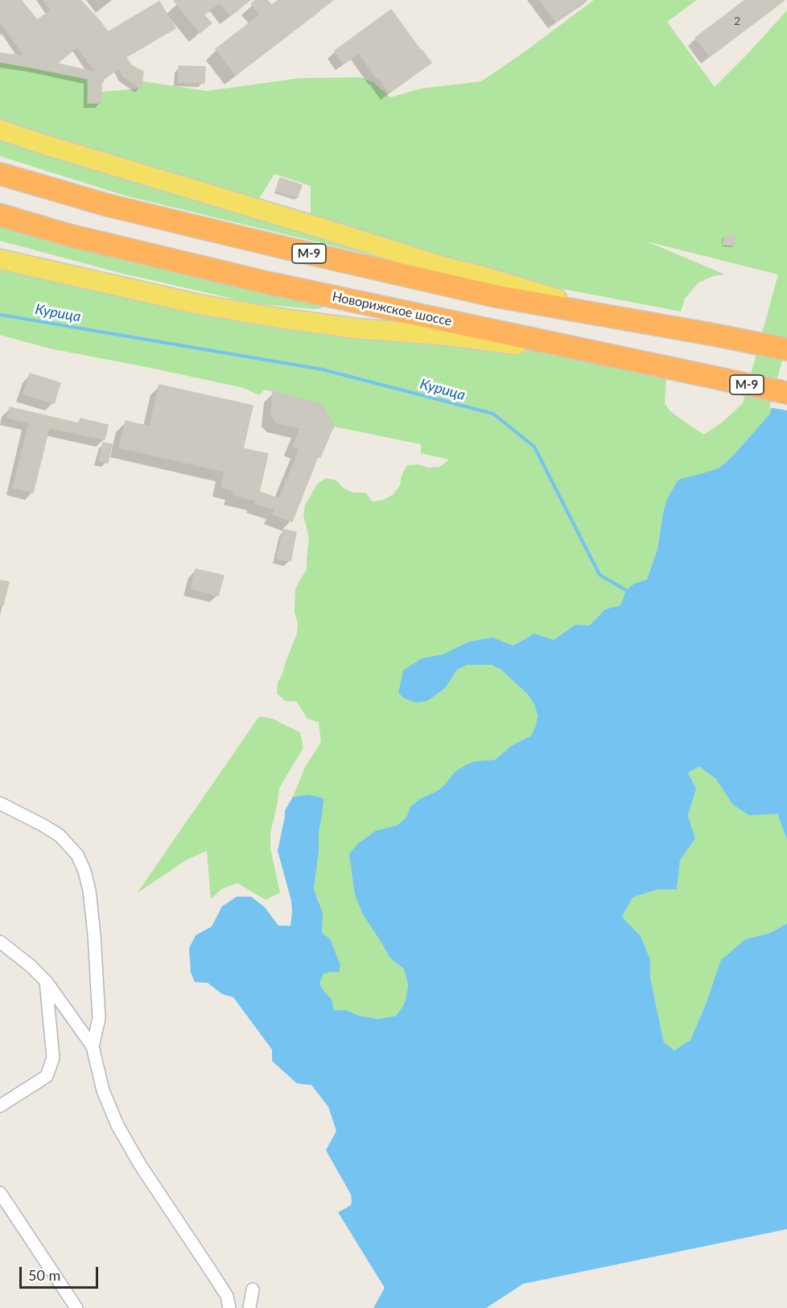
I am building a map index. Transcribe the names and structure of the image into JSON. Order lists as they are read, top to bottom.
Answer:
{
  "streets": {
    "highway": ["М-9", "Новорижское шоссе"]
  },
  "crossings": [
    ["М-9", "Новорижское шоссе"]
  ],
  "water": ["Курица"],
  "house_numbers": ["2"],
  "scale_bar": "50 m"
}
